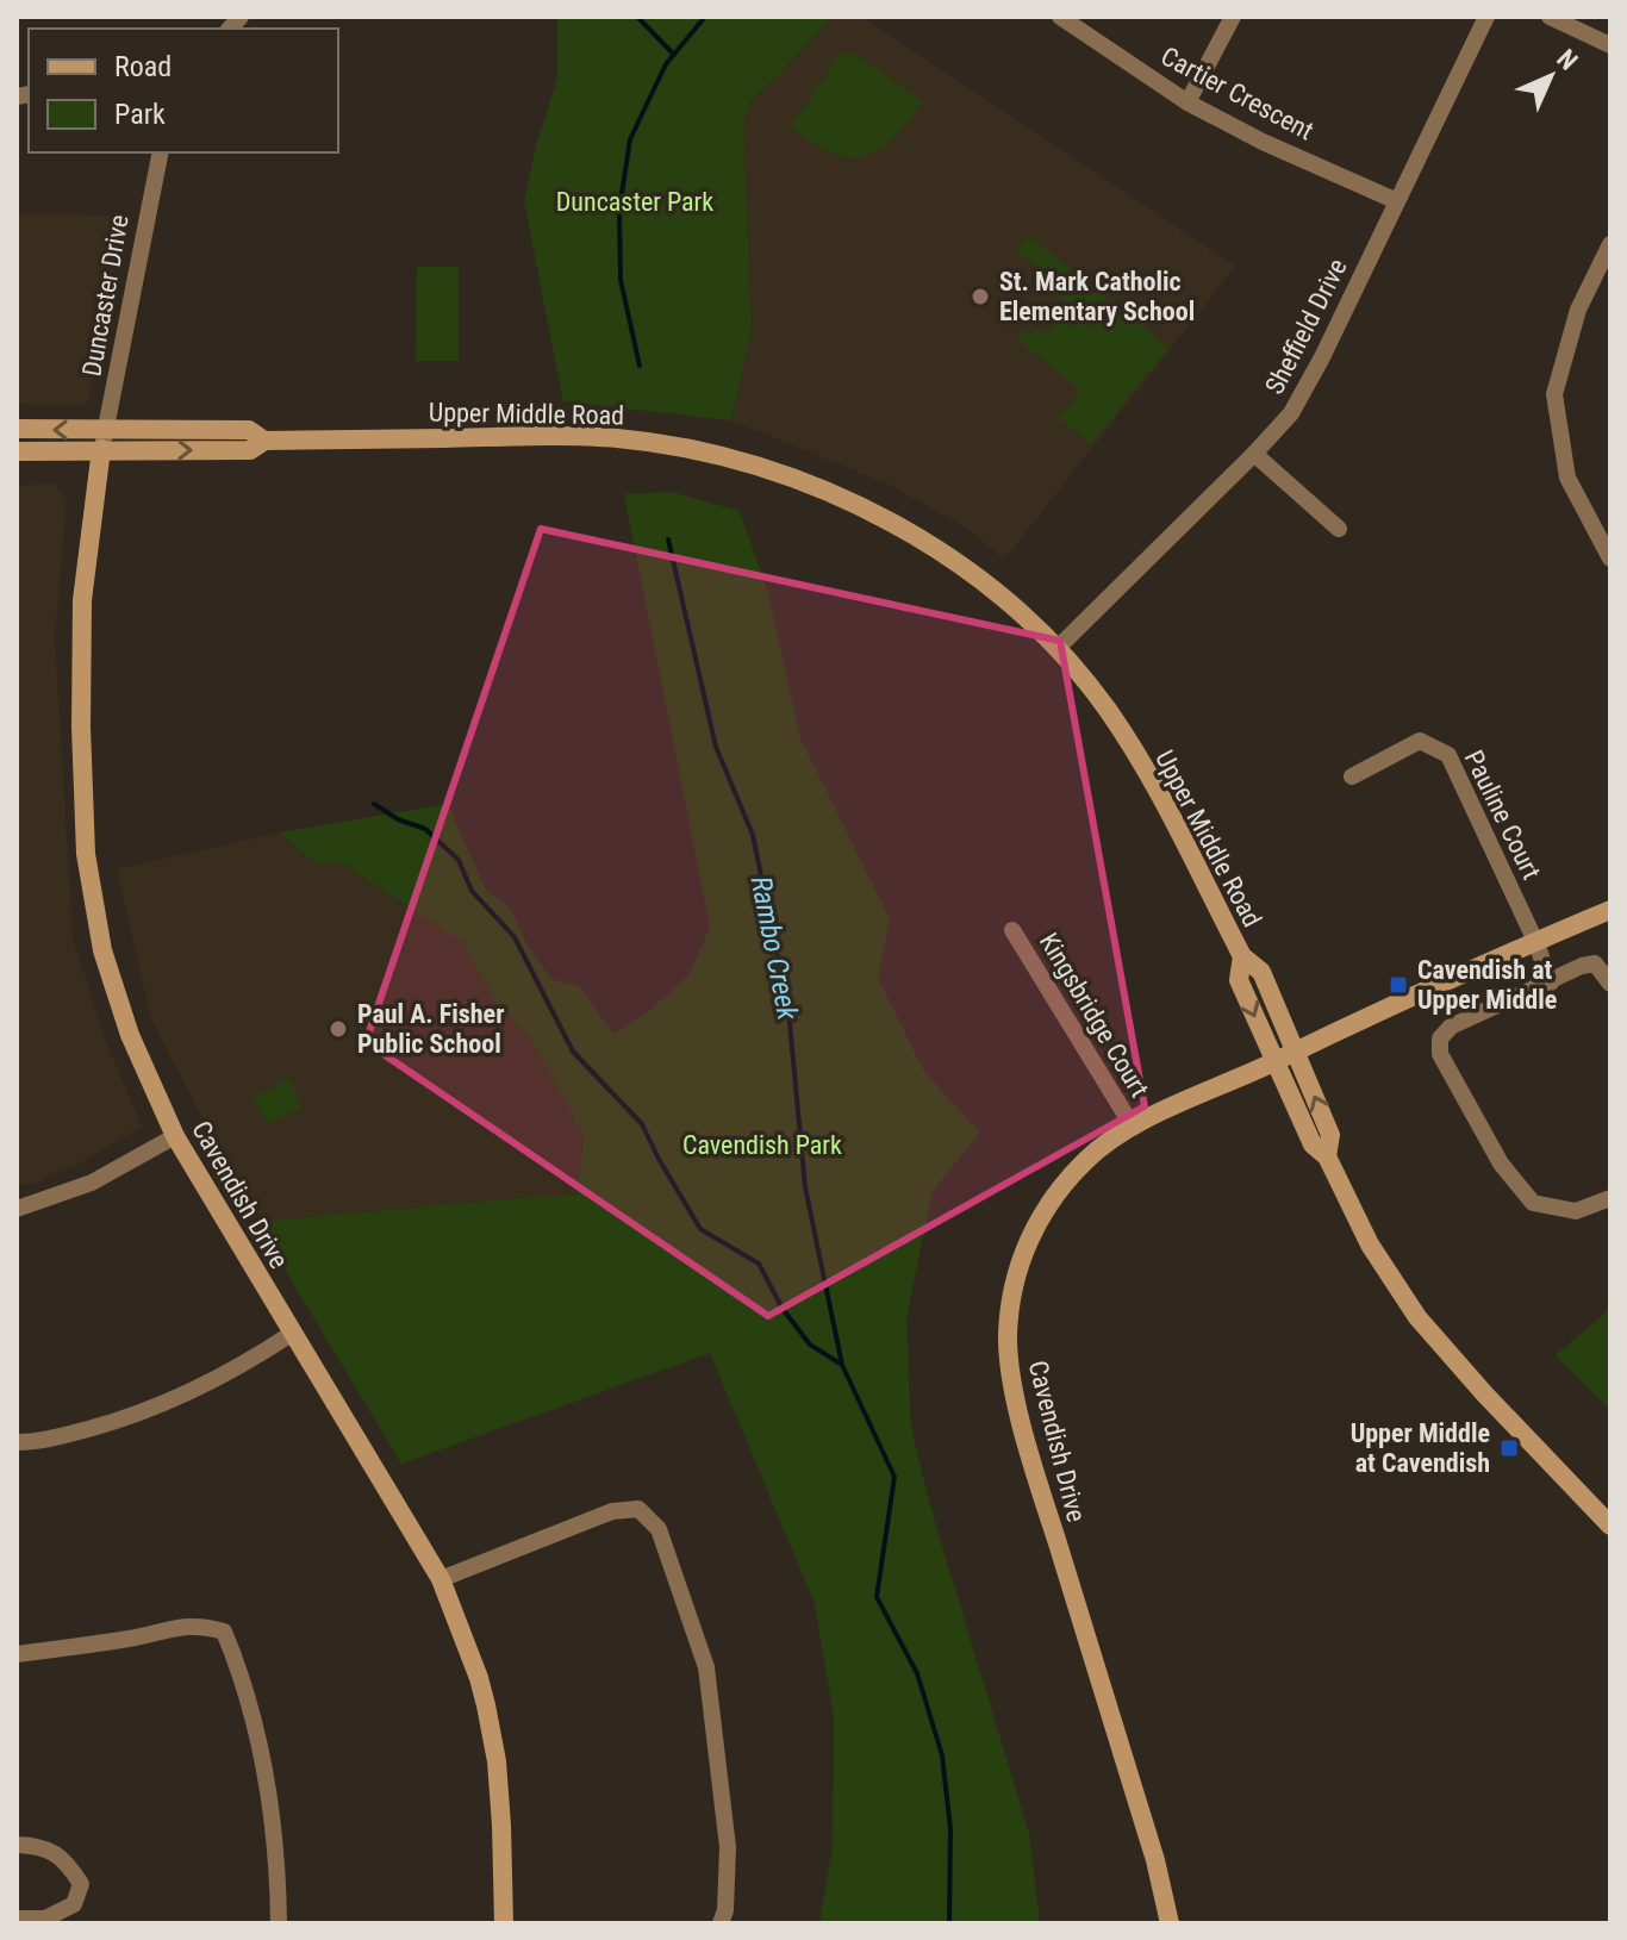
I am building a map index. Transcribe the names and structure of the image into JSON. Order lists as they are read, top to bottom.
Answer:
{
  "streets": {
    "street": [
      "Cartier Crescent",
      "Duncaster Drive",
      "Sheffield Drive",
      "Upper Middle Road",
      "Pauline Court",
      "Kingsbridge Court",
      "Cavendish Drive"
    ]
  },
  "crossings": [
    ["Cartier Crescent", "Sheffield Drive"],
    ["Duncaster Drive", "Upper Middle Road"],
    ["Duncaster Drive", "Cavendish Drive"],
    ["Sheffield Drive", "Upper Middle Road"],
    ["Upper Middle Road", "Cavendish Drive"],
    ["Pauline Court", "Cavendish Drive"],
    ["Kingsbridge Court", "Cavendish Drive"]
  ],
  "water": ["Rambo Creek"],
  "parks": ["Duncaster Park", "Cavendish Park"],
  "places": {
    "other": ["St. Mark Catholic Elementary School", "Paul A. Fisher Public School"],
    "transit": ["Cavendish at Upper Middle", "Upper Middle at Cavendish"]
  },
  "legend": ["Road", "Park"],
  "north": "top right"
}
